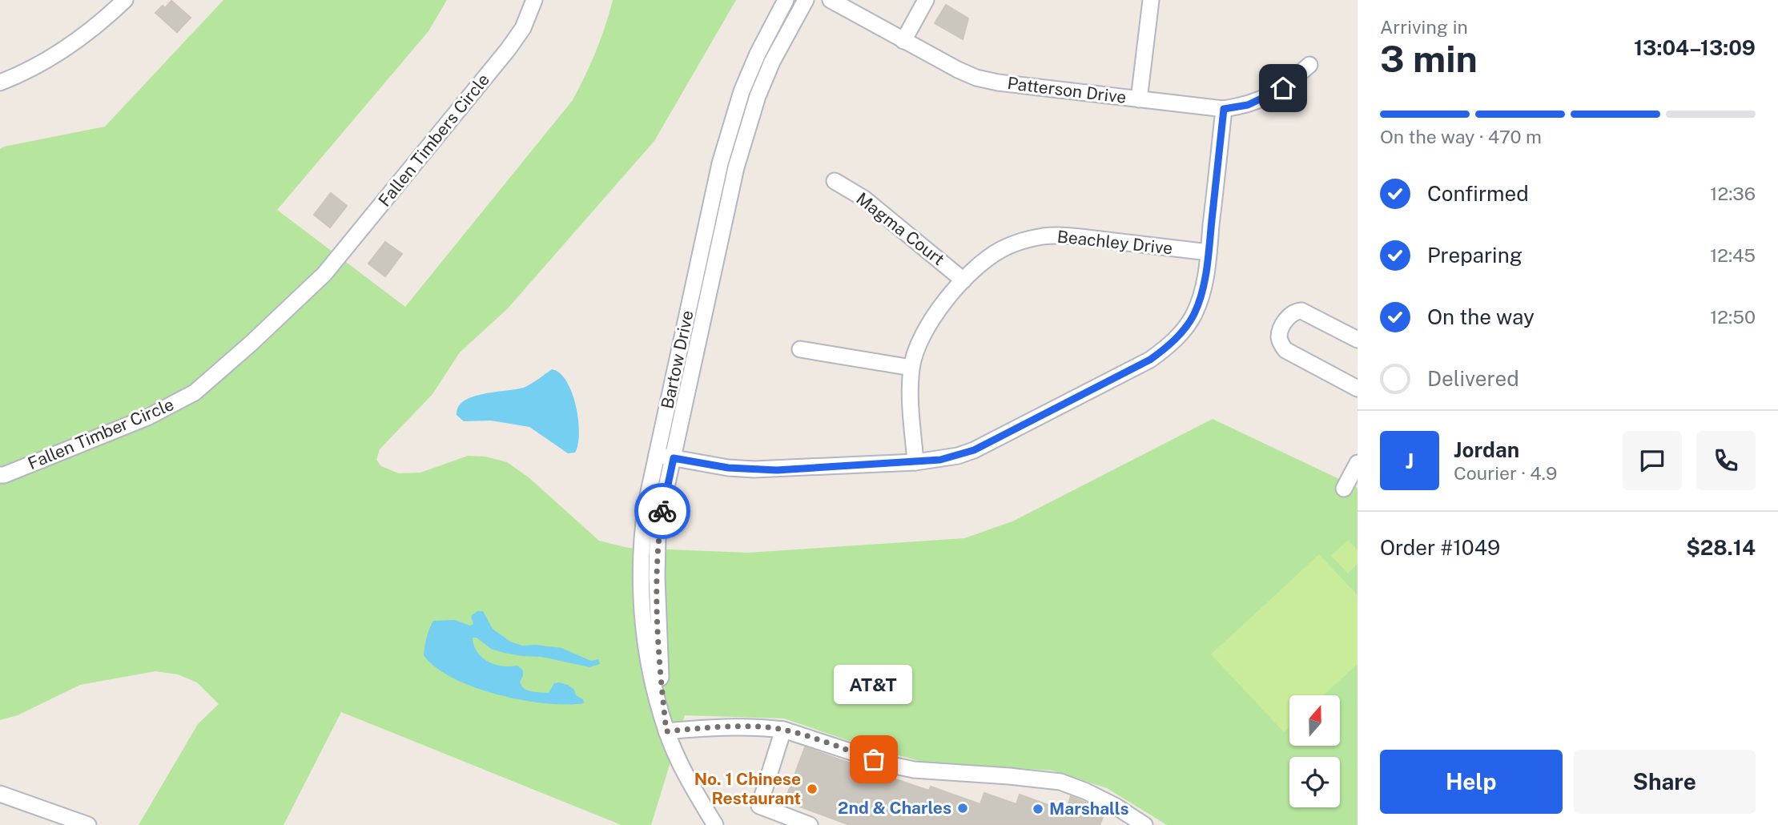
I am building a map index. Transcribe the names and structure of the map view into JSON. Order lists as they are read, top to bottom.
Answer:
{
  "streets": {
    "street": [
      "Patterson Drive",
      "Fallen Timbers Circle",
      "Magma Court",
      "Beachley Drive",
      "Bartow Drive",
      "Fallen Timber Circle"
    ]
  },
  "crossings": [
    ["Fallen Timbers Circle", "Fallen Timber Circle"],
    ["Magma Court", "Beachley Drive"]
  ],
  "places": [
    "AT&T",
    "No. 1 Chinese Restaurant",
    "2nd & Charles",
    "Marshalls"
  ],
  "north": "top",
  "page": {
    "heading": ["3 min", "Arriving in", "13:04–13:09"],
    "panel": [
      "Jordan",
      "Courier · 4.9",
      "Order #1049",
      "$28.14"
    ],
    "bar": "On the way · 470 m",
    "list": [
      ["Confirmed", "12:36"],
      ["Preparing", "12:45"],
      ["On the way", "12:50"],
      "Delivered"
    ],
    "round": "J",
    "bubble": "AT&T",
    "buttons": ["Help", "Share"]
  }
}
